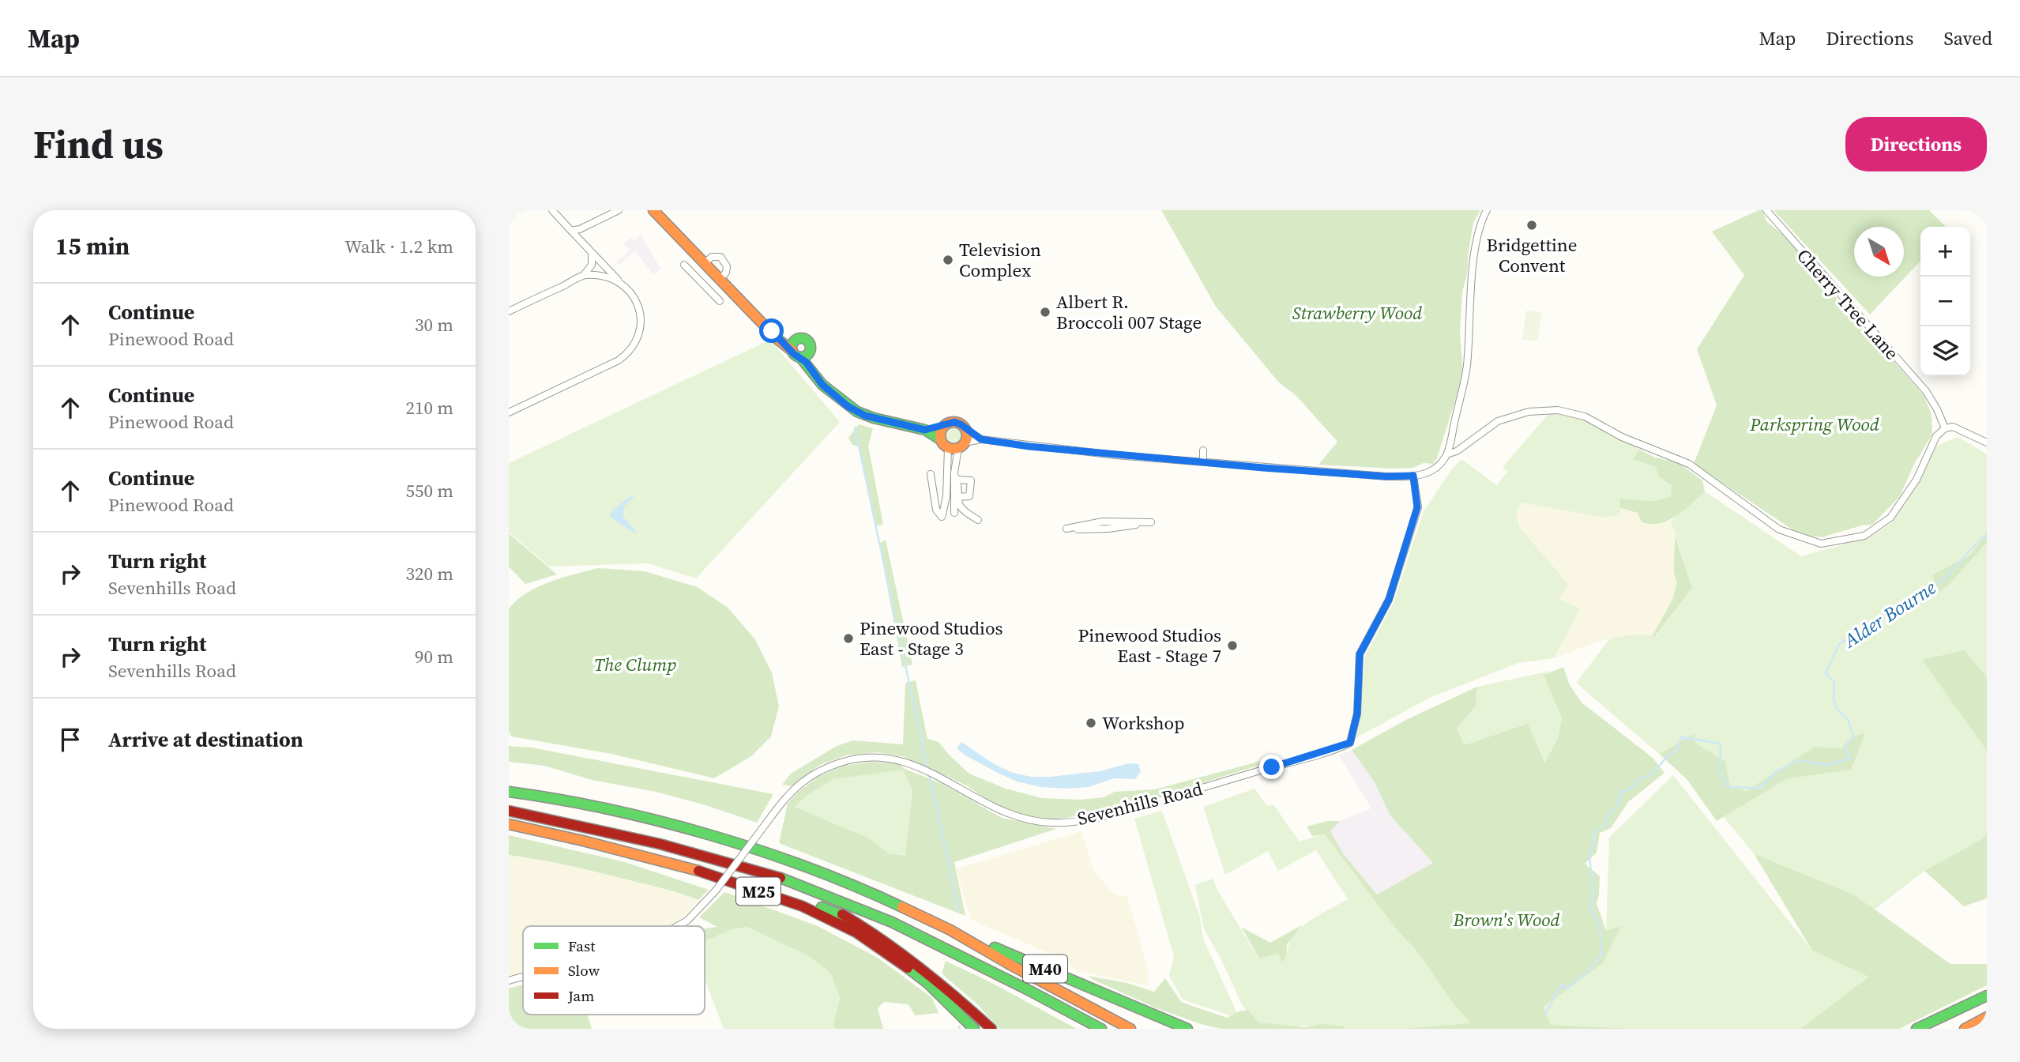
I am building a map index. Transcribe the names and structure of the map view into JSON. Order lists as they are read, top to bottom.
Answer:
{
  "streets": {
    "main road": ["M25", "M40"],
    "street": ["Cherry Tree Lane", "Sevenhills Road"]
  },
  "crossings": [
    ["M25", "M40"]
  ],
  "water": ["Alder Bourne"],
  "parks": [
    "Strawberry Wood",
    "Parkspring Wood",
    "The Clump",
    "Brown's Wood"
  ],
  "places": [
    "Bridgettine Convent",
    "Television Complex",
    "Albert R. Broccoli 007 Stage",
    "Pinewood Studios East - Stage 3",
    "Pinewood Studios East - Stage 7",
    "Workshop"
  ],
  "legend": ["Fast", "Slow", "Jam"],
  "north": "bottom right",
  "page": {
    "header": "Map",
    "nav": ["Map", "Directions", "Saved"],
    "buttons": "Directions",
    "title": "Find us",
    "heading": ["15 min", "Walk · 1.2 km"],
    "map_buttons": ["+", "−"],
    "list": [
      ["Continue", "Pinewood Road", "30 m"],
      ["Continue", "Pinewood Road", "210 m"],
      ["Continue", "Pinewood Road", "550 m"],
      ["Turn right", "Sevenhills Road", "320 m"],
      ["Turn right", "Sevenhills Road", "90 m"],
      "Arrive at destination"
    ]
  }
}
